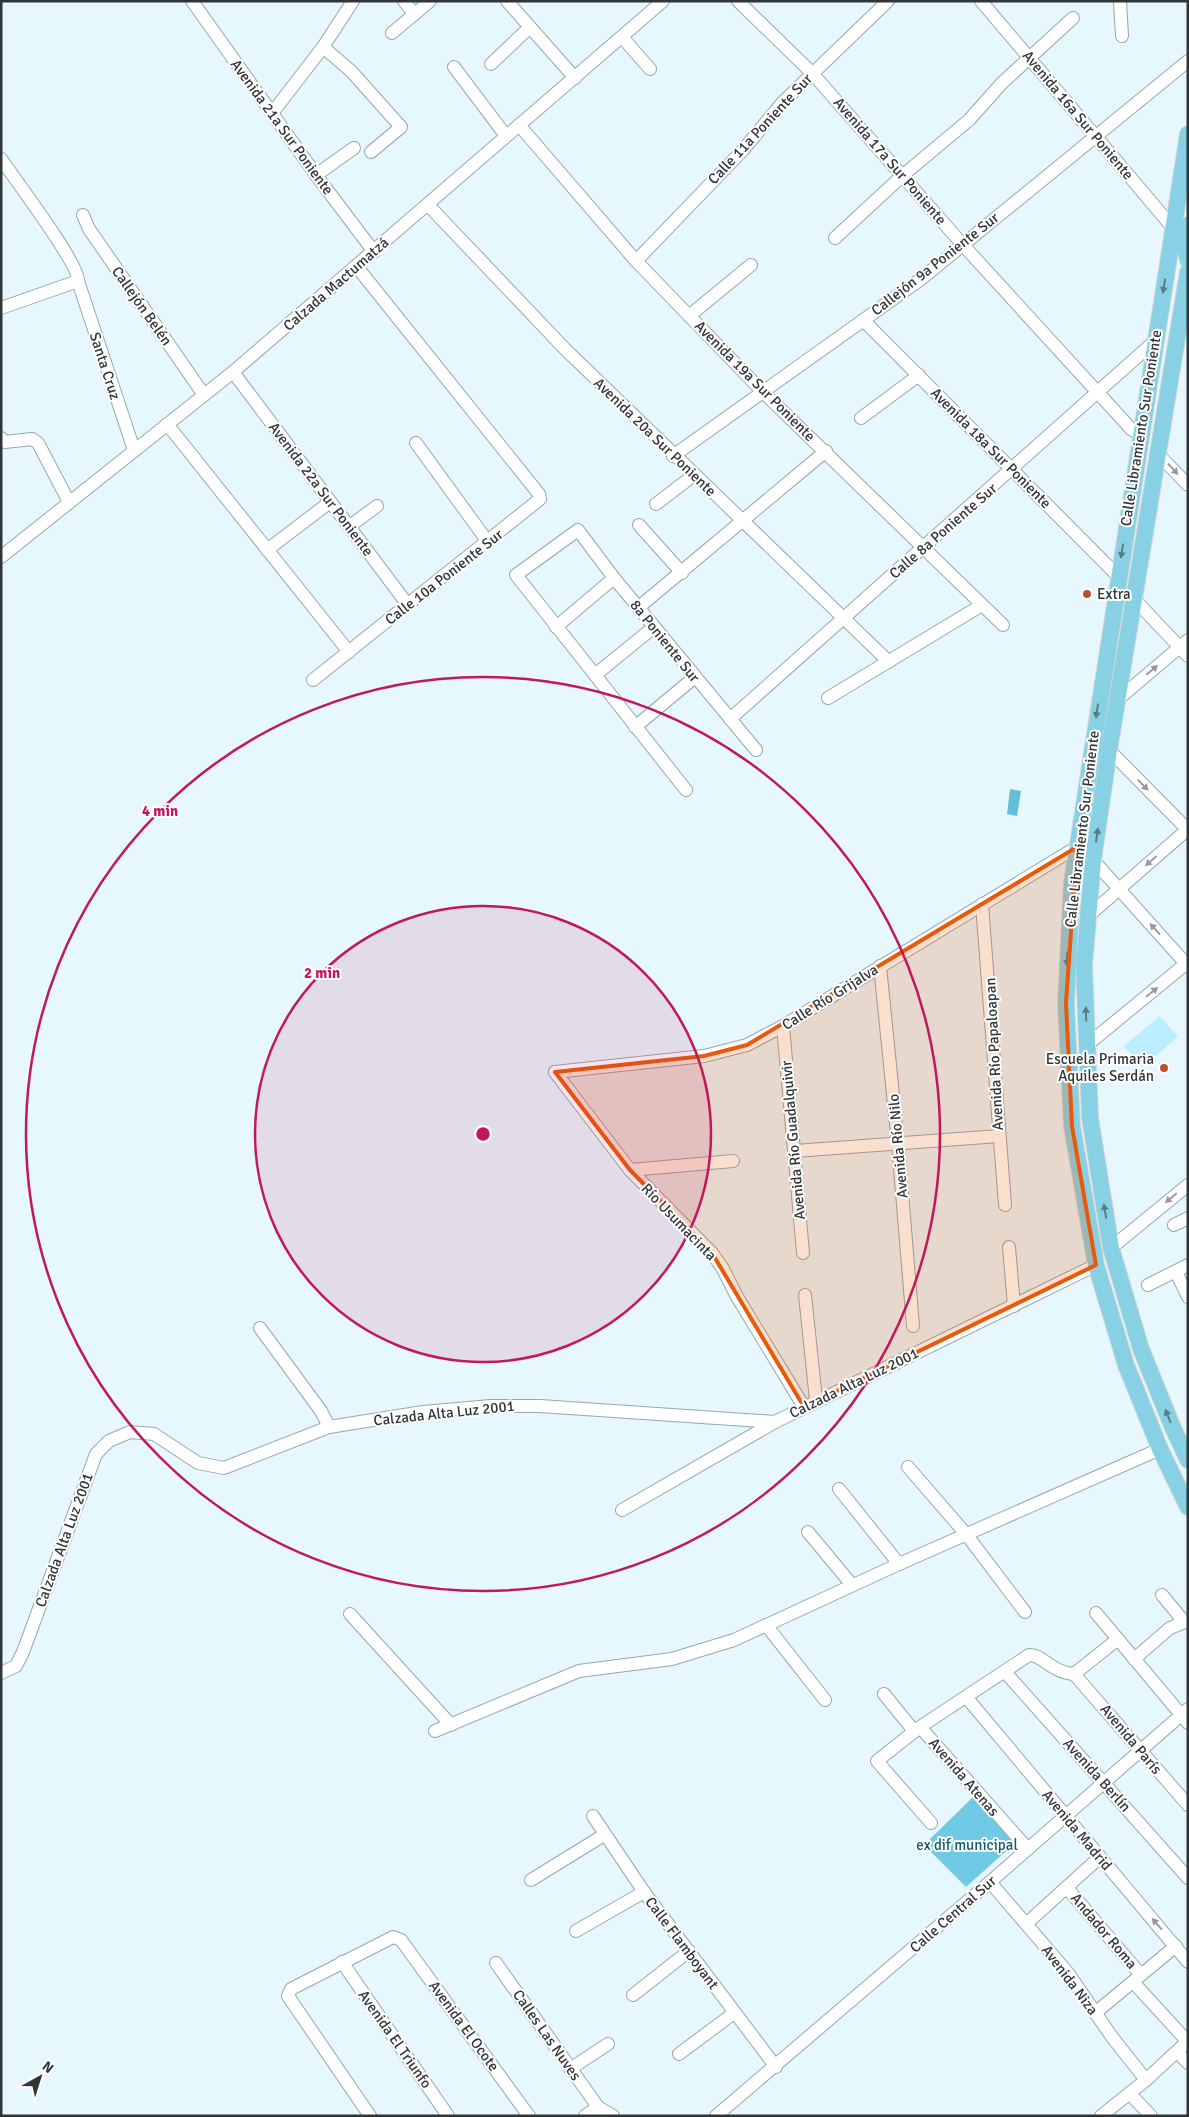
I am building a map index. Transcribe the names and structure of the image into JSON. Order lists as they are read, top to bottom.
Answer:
{
  "streets": {
    "main road": ["Calle Libramiento Sur Poniente"],
    "street": [
      "Avenida 16a Sur Poniente",
      "Avenida 21a Sur Poniente",
      "Calle 11a Poniente Sur",
      "Avenida 17a Sur Poniente",
      "Callejón 9a Poniente Sur",
      "Calzada Mactumatzá",
      "Callejón Belén",
      "Santa Cruz",
      "Avenida 19a Sur Poniente",
      "Avenida 20a Sur Poniente",
      "Avenida 18a Sur Poniente",
      "Avenida 22a Sur Poniente",
      "Calle 8a Poniente Sur",
      "Calle 10a Poniente Sur",
      "8a Poniente Sur",
      "Calle Río Grijalva",
      "Avenida Río Papaloapan",
      "Avenida Río Guadalquivir",
      "Avenida Río Nilo",
      "Río Usumacinta",
      "Calzada Alta Luz 2001",
      "Avenida París",
      "Avenida Berlín",
      "Avenida Atenas",
      "Avenida Madrid",
      "Calle Central Sur",
      "Andador Roma",
      "Calle Flamboyant",
      "Avenida Niza",
      "Avenida El Ocote",
      "Calles Las Nuves",
      "Avenida El Triunfo"
    ]
  },
  "crossings": [
    ["Avenida 16a Sur Poniente", "Callejón 9a Poniente Sur"],
    ["Avenida 16a Sur Poniente", "Calle Libramiento Sur Poniente"],
    ["Avenida 21a Sur Poniente", "Calzada Mactumatzá"],
    ["Calle 11a Poniente Sur", "Avenida 17a Sur Poniente"],
    ["Calle 11a Poniente Sur", "Avenida 19a Sur Poniente"],
    ["Avenida 17a Sur Poniente", "Callejón 9a Poniente Sur"],
    ["Avenida 17a Sur Poniente", "Calle Libramiento Sur Poniente"],
    ["Avenida 17a Sur Poniente", "Calle 8a Poniente Sur"],
    ["Callejón 9a Poniente Sur", "Avenida 19a Sur Poniente"],
    ["Callejón 9a Poniente Sur", "Avenida 20a Sur Poniente"],
    ["Callejón 9a Poniente Sur", "Avenida 18a Sur Poniente"],
    ["Calzada Mactumatzá", "Callejón Belén"],
    ["Calzada Mactumatzá", "Santa Cruz"],
    ["Calzada Mactumatzá", "Avenida 19a Sur Poniente"],
    ["Calzada Mactumatzá", "Avenida 20a Sur Poniente"],
    ["Calzada Mactumatzá", "Avenida 22a Sur Poniente"],
    ["Calzada Mactumatzá", "Calle 10a Poniente Sur"],
    ["Avenida 19a Sur Poniente", "Calle 8a Poniente Sur"],
    ["Calle Libramiento Sur Poniente", "Avenida 18a Sur Poniente"],
    ["Calle Libramiento Sur Poniente", "Calle 8a Poniente Sur"],
    ["Calle Libramiento Sur Poniente", "Calle Río Grijalva"],
    ["Calle Libramiento Sur Poniente", "Calzada Alta Luz 2001"],
    ["Avenida 20a Sur Poniente", "Calle 8a Poniente Sur"],
    ["Avenida 18a Sur Poniente", "Calle 8a Poniente Sur"],
    ["Avenida 22a Sur Poniente", "Calle 10a Poniente Sur"],
    ["Calle 8a Poniente Sur", "8a Poniente Sur"],
    ["Calle Río Grijalva", "Avenida Río Papaloapan"],
    ["Calle Río Grijalva", "Avenida Río Guadalquivir"],
    ["Calle Río Grijalva", "Avenida Río Nilo"],
    ["Calle Río Grijalva", "Río Usumacinta"],
    ["Río Usumacinta", "Calzada Alta Luz 2001"],
    ["Avenida París", "Calle Central Sur"],
    ["Avenida Berlín", "Calle Central Sur"],
    ["Avenida Atenas", "Calle Central Sur"],
    ["Avenida Madrid", "Calle Central Sur"],
    ["Calle Central Sur", "Calle Flamboyant"],
    ["Calle Central Sur", "Avenida Niza"],
    ["Avenida El Ocote", "Avenida El Triunfo"]
  ],
  "parks": ["ex dif municipal"],
  "places": ["Extra", "Escuela Primaria Aquiles Serdán"],
  "north": "top right",
  "rings": ["4 min", "2 min"]
}
